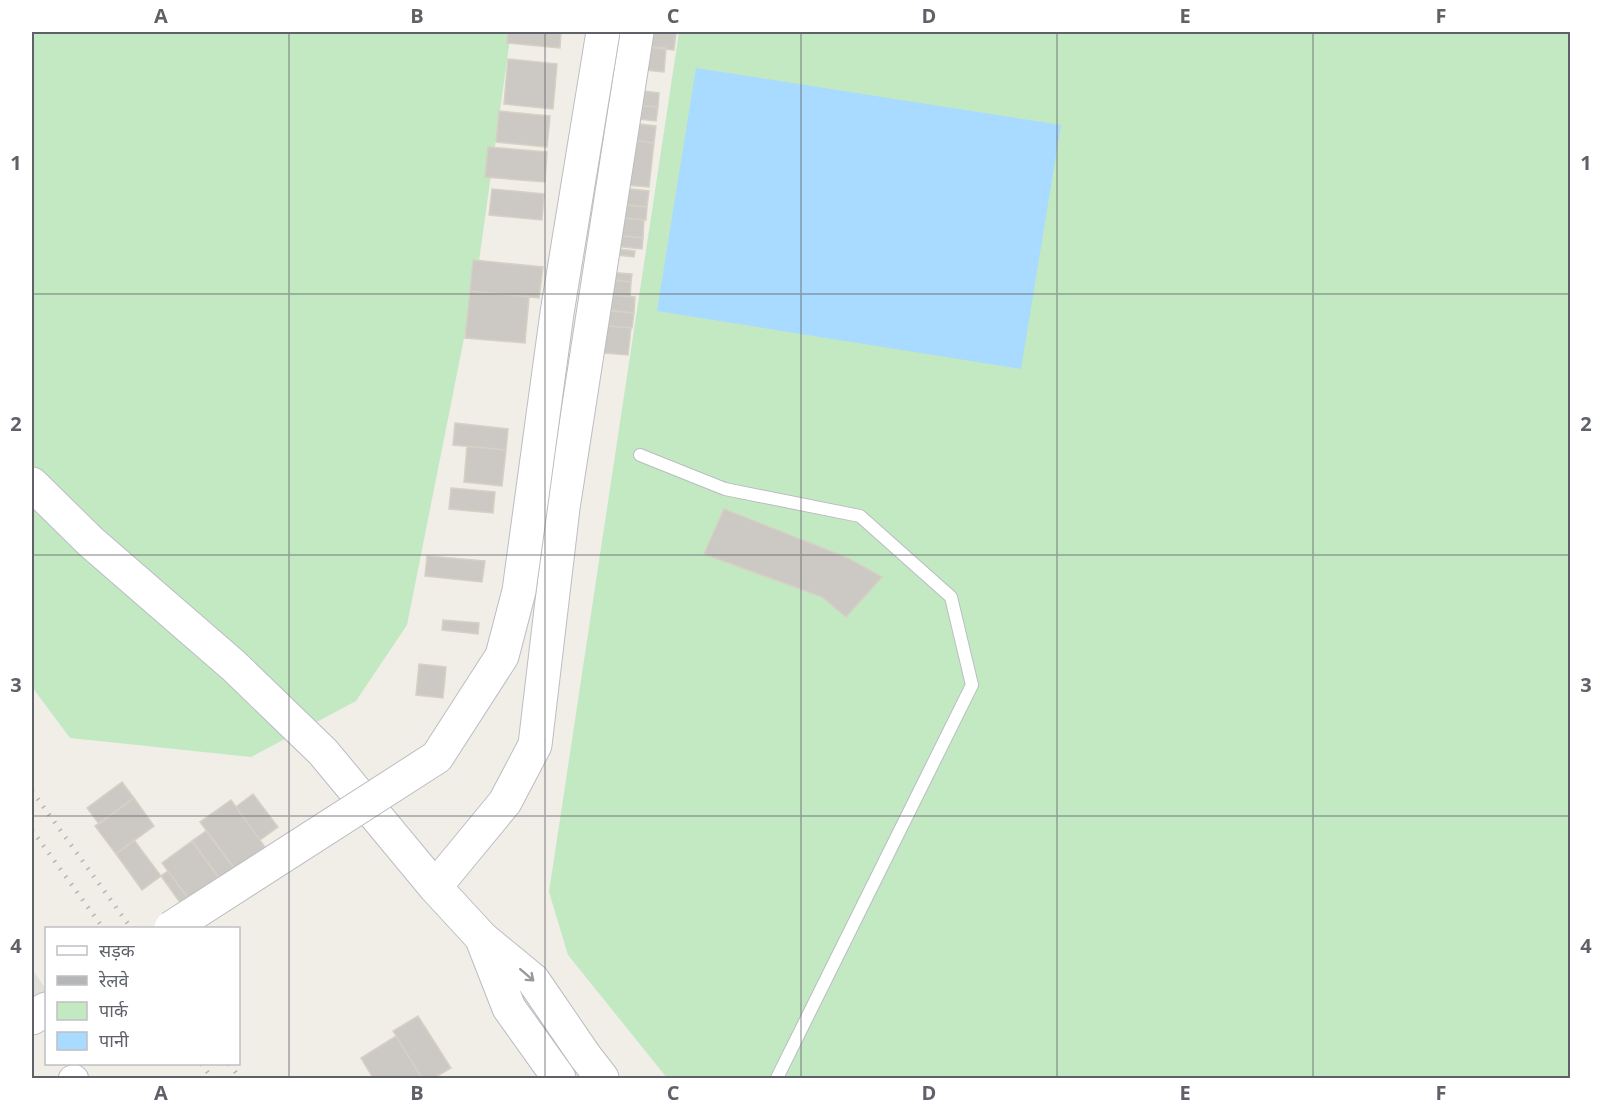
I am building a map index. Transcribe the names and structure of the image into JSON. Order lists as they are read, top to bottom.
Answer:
{
  "legend": [
    "सड़क",
    "रेलवे",
    "पार्क",
    "पानी"
  ],
  "grid": {
    "columns": [
      "A",
      "B",
      "C",
      "D",
      "E",
      "F"
    ],
    "rows": [
      "1",
      "2",
      "3",
      "4"
    ]
  }
}
